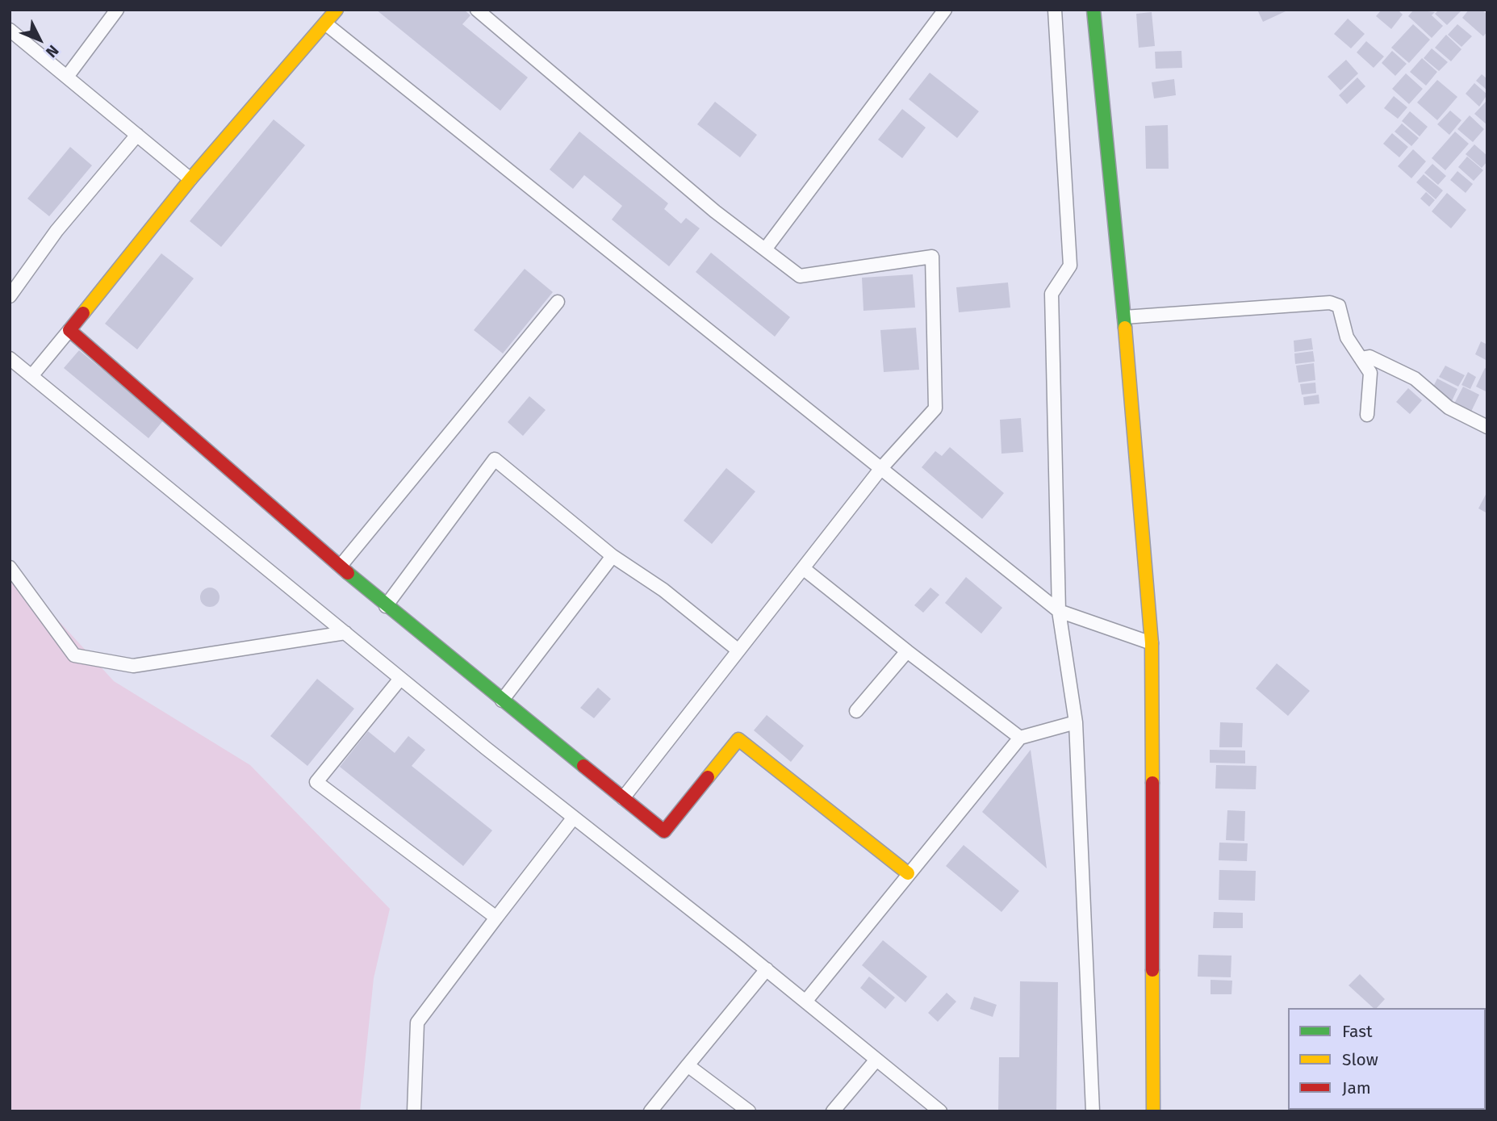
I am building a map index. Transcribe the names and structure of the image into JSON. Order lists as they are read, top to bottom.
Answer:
{
  "legend": ["Fast", "Slow", "Jam"],
  "north": "bottom right"
}
